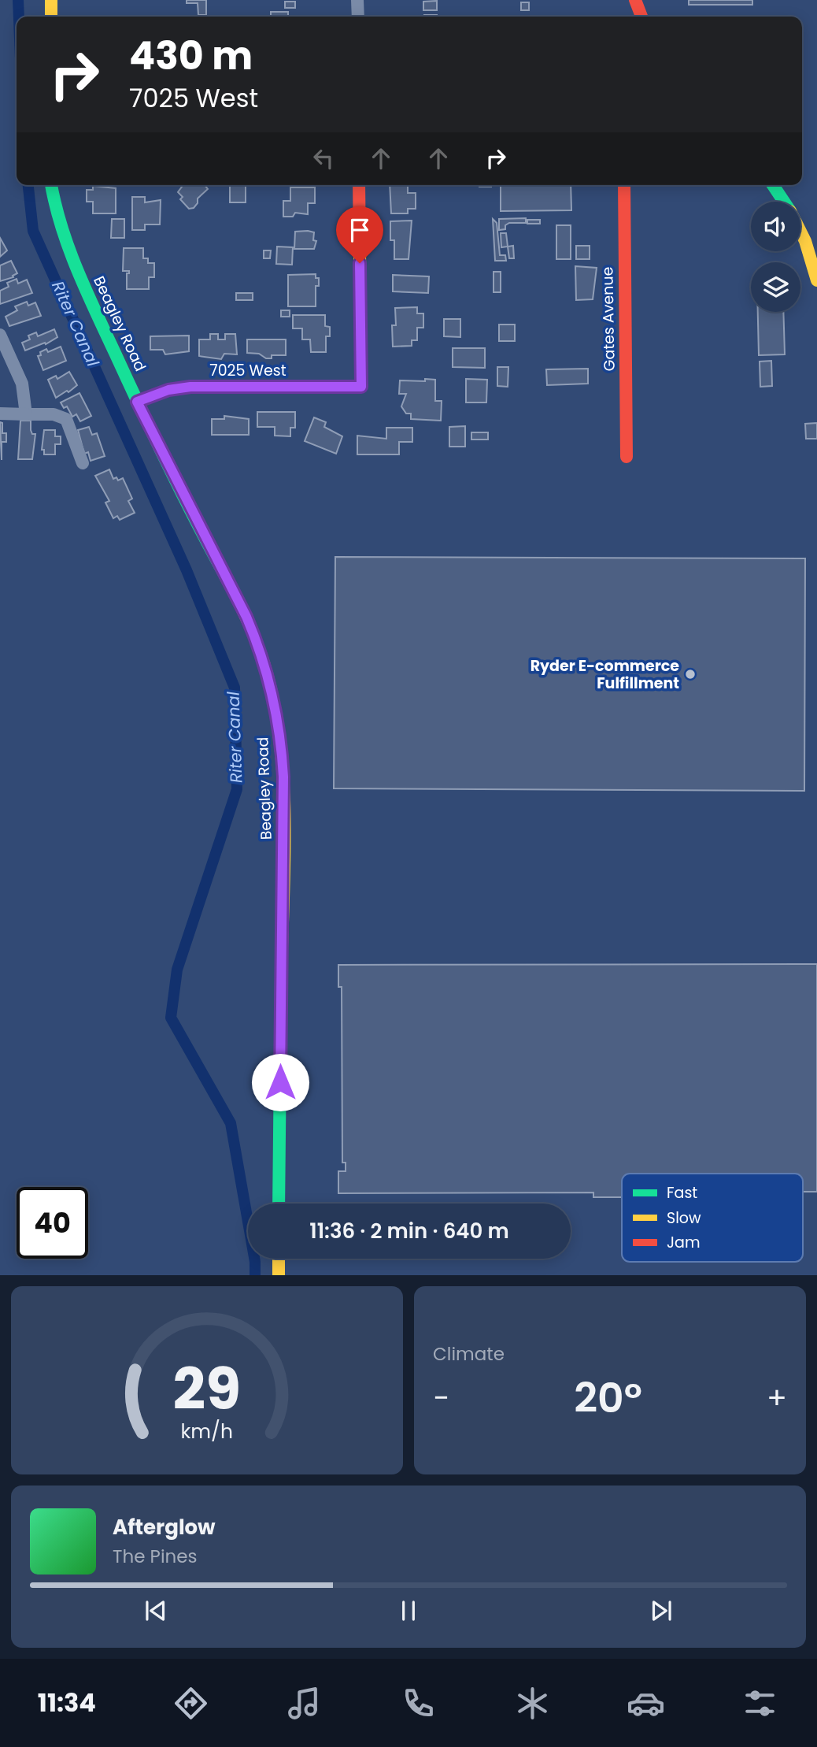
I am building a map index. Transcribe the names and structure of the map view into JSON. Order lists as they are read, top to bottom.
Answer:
{
  "streets": {
    "street": ["Gates Avenue", "Beagley Road", "7025 West"]
  },
  "crossings": [
    ["Beagley Road", "7025 West"]
  ],
  "water": ["Riter Canal"],
  "places": ["Ryder E-commerce Fulfillment"],
  "legend": ["Fast", "Slow", "Jam"],
  "page": {
    "turn": ["430 m", "7025 West"],
    "limit": "40",
    "trip": "11:36 · 2 min · 640 m",
    "tile": "Climate",
    "heat": ["−", "20°", "+"],
    "song": ["Afterglow", "The Pines"],
    "tabs": "11:34",
    "gauge": ["29", "km/h"]
  }
}
